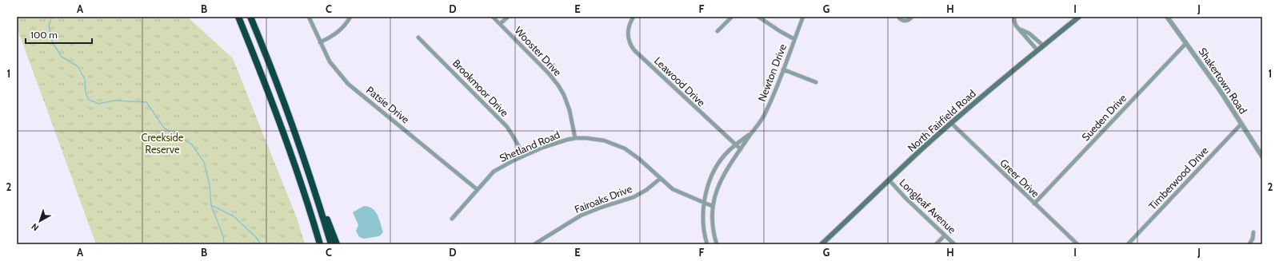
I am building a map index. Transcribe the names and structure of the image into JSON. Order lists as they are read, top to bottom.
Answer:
{
  "streets": {
    "main road": ["North Fairfield Road"],
    "street": [
      "Wooster Drive",
      "Newton Drive",
      "Shakertown Road",
      "Leawood Drive",
      "Brookmoor Drive",
      "Patsie Drive",
      "Sueden Drive",
      "Shetland Road",
      "Greer Drive",
      "Timberwood Drive",
      "Fairoaks Drive",
      "Longleaf Avenue"
    ]
  },
  "crossings": [
    ["Wooster Drive", "Shetland Road"],
    ["Newton Drive", "Leawood Drive"],
    ["Newton Drive", "Shetland Road"],
    ["Shakertown Road", "Sueden Drive"],
    ["Shakertown Road", "Timberwood Drive"],
    ["Brookmoor Drive", "Shetland Road"],
    ["Patsie Drive", "Shetland Road"],
    ["Sueden Drive", "Greer Drive"],
    ["North Fairfield Road", "Greer Drive"],
    ["North Fairfield Road", "Longleaf Avenue"],
    ["Shetland Road", "Fairoaks Drive"]
  ],
  "parks": ["Creekside Reserve"],
  "scale_bar": "100 m",
  "north": "bottom left",
  "grid": {
    "columns": [
      "A",
      "B",
      "C",
      "D",
      "E",
      "F",
      "G",
      "H",
      "I",
      "J"
    ],
    "rows": ["1", "2"]
  }
}
